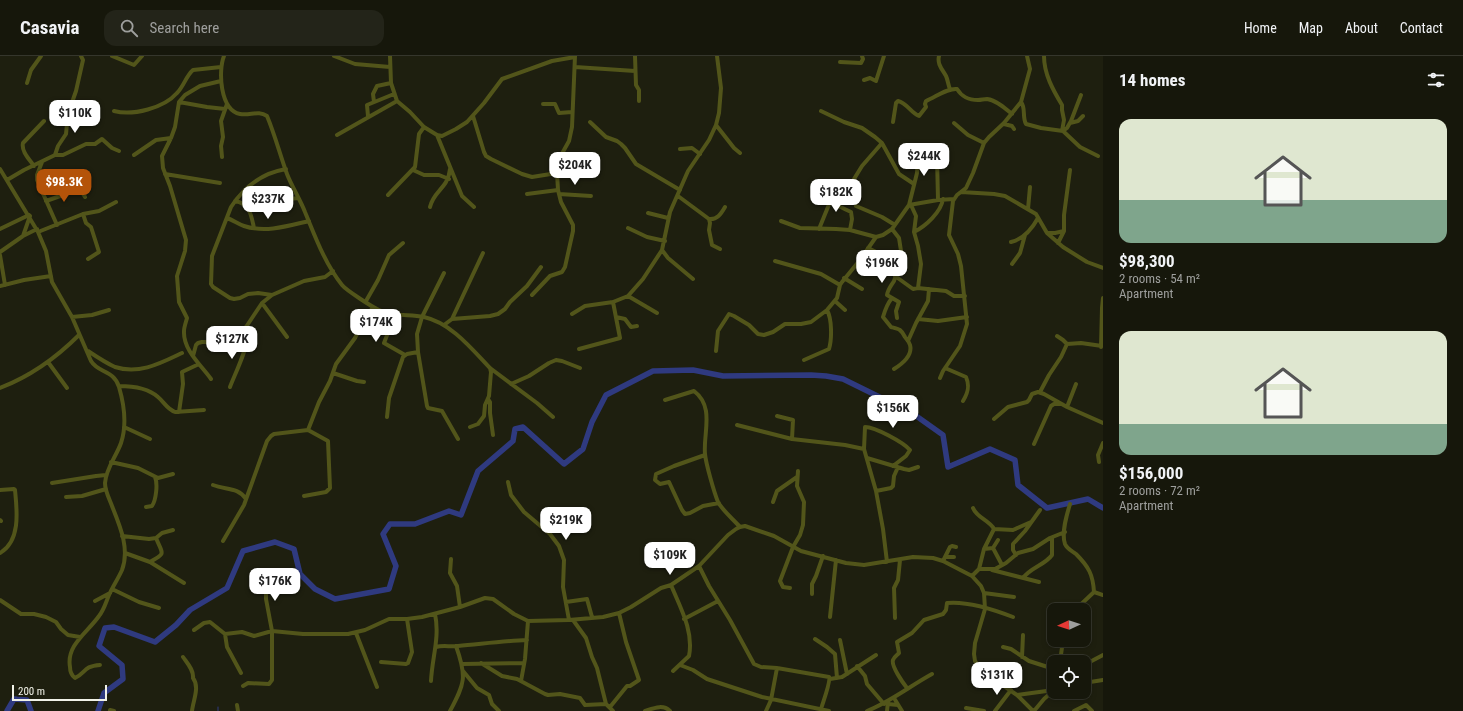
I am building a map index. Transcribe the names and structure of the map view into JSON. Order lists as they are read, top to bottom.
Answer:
{
  "scale_bar": "200 m",
  "north": "left",
  "page": {
    "header": "Casavia",
    "search": "Search here",
    "nav": [
      "Home",
      "Map",
      "About",
      "Contact"
    ],
    "heading": "14 homes",
    "price": [
      "$110K",
      "$244K",
      "$204K",
      "$98.3K",
      "$182K",
      "$237K",
      "$196K",
      "$174K",
      "$127K",
      "$156K",
      "$219K",
      "$109K",
      "$176K",
      "$131K"
    ],
    "list": [
      {
        "name": "$98,300",
        "note": "2 rooms · 54 m² · Apartment"
      },
      {
        "name": "$156,000",
        "note": "2 rooms · 72 m² · Apartment"
      }
    ],
    "scale": "200 m"
  }
}
